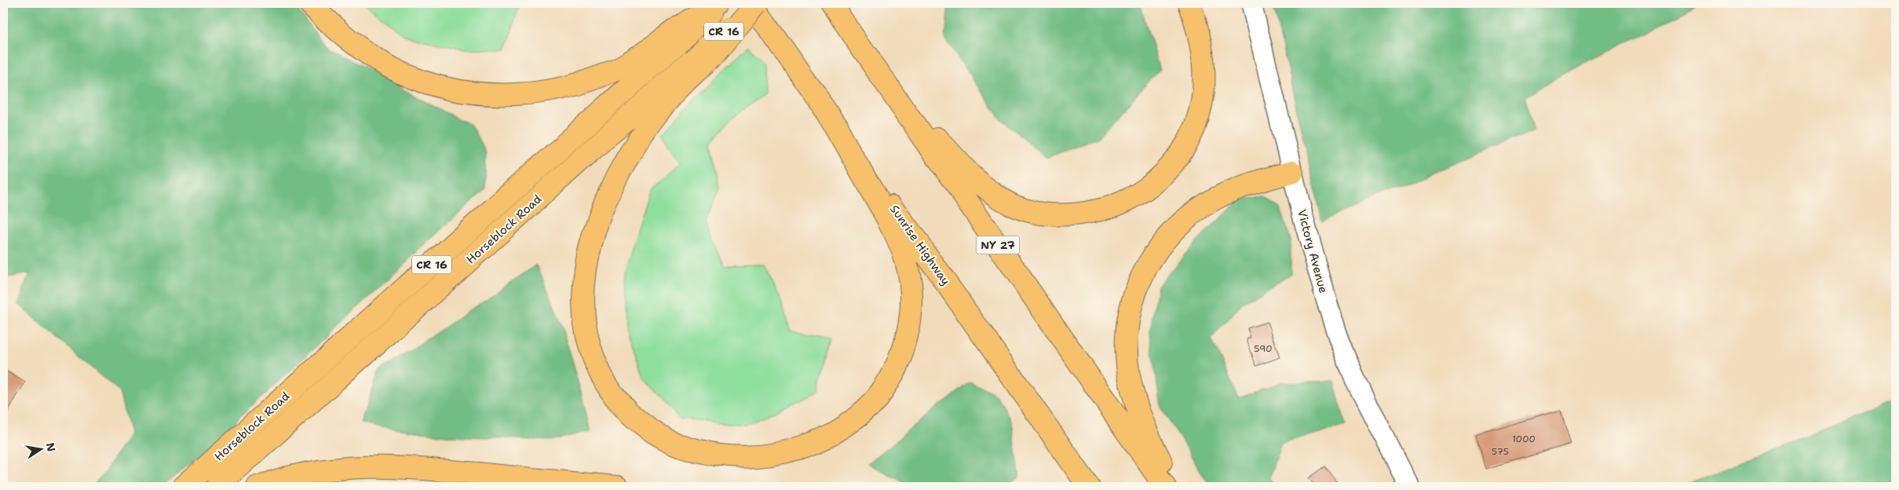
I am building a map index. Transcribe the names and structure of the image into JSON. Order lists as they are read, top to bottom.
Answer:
{
  "streets": {
    "main road": [
      "CR 16",
      "Horseblock Road",
      "Sunrise Highway",
      "NY 27"
    ],
    "street": ["Victory Avenue"]
  },
  "house_numbers": ["590", "1000", "575"],
  "north": "right"
}
